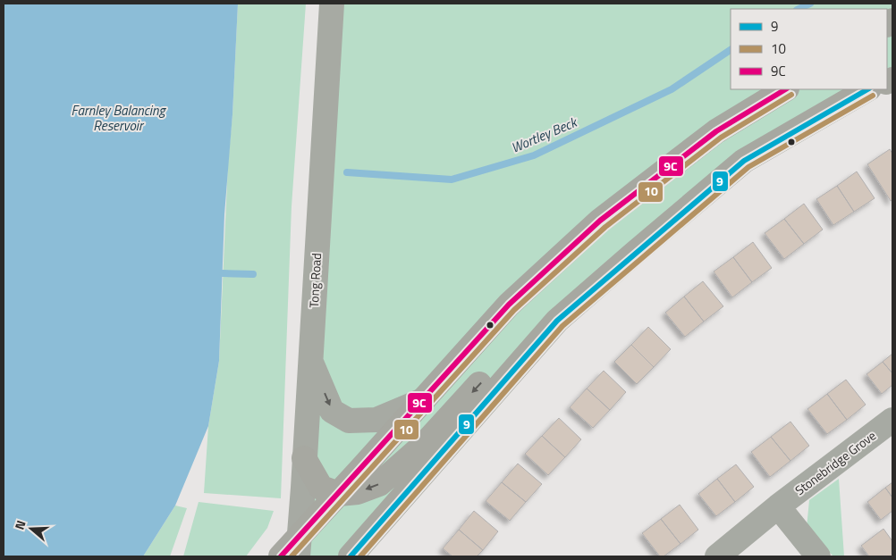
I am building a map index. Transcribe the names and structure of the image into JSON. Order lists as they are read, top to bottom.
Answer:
{
  "streets": {
    "street": ["Tong Road", "Stonebridge Grove"]
  },
  "water": ["Farnley Balancing Reservoir", "Wortley Beck"],
  "lines": ["transit line 9", "transit line 9C", "transit line 10"],
  "legend": ["9", "10", "9C"],
  "north": "left"
}
